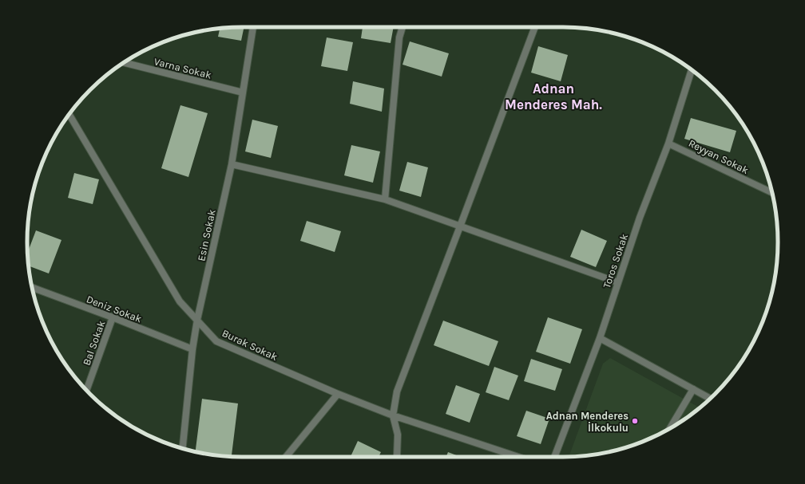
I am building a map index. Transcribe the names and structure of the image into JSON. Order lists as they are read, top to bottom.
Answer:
{
  "streets": {
    "street": [
      "Varna Sokak",
      "Reyyan Sokak",
      "Esin Sokak",
      "Toros Sokak",
      "Deniz Sokak",
      "Bal Sokak",
      "Burak Sokak"
    ]
  },
  "crossings": [
    ["Varna Sokak", "Esin Sokak"],
    ["Reyyan Sokak", "Toros Sokak"],
    ["Esin Sokak", "Deniz Sokak"],
    ["Esin Sokak", "Burak Sokak"],
    ["Deniz Sokak", "Bal Sokak"]
  ],
  "districts": ["Adnan Menderes Mah."],
  "places": ["Adnan Menderes İlkokulu"]
}
